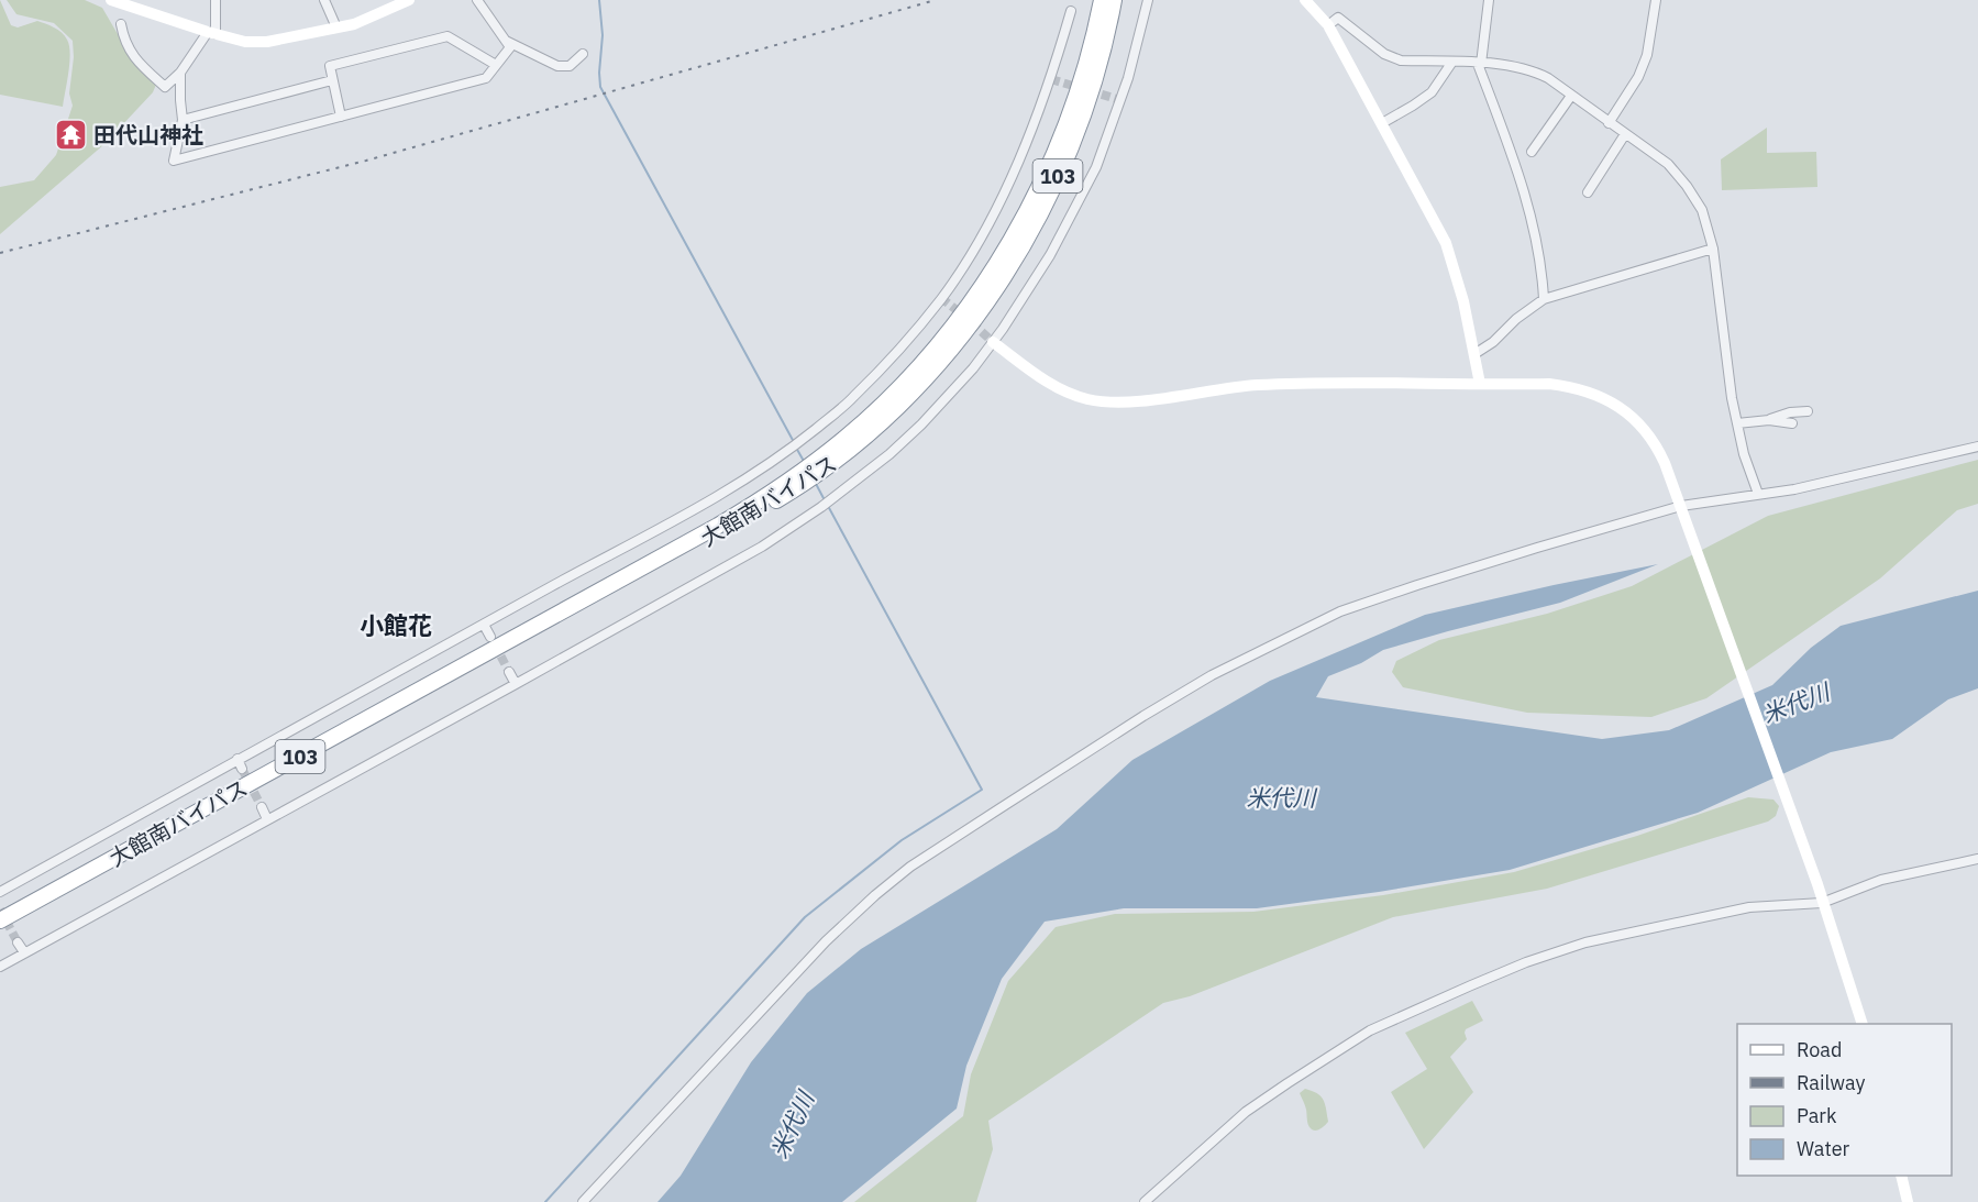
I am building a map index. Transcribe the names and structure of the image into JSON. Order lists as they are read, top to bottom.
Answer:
{
  "streets": {
    "highway": ["103", "大館南バイパス"]
  },
  "districts": ["小館花"],
  "water": ["米代川"],
  "places": {
    "temple": ["田代山神社"]
  },
  "legend": [
    "Road",
    "Railway",
    "Park",
    "Water"
  ]
}
